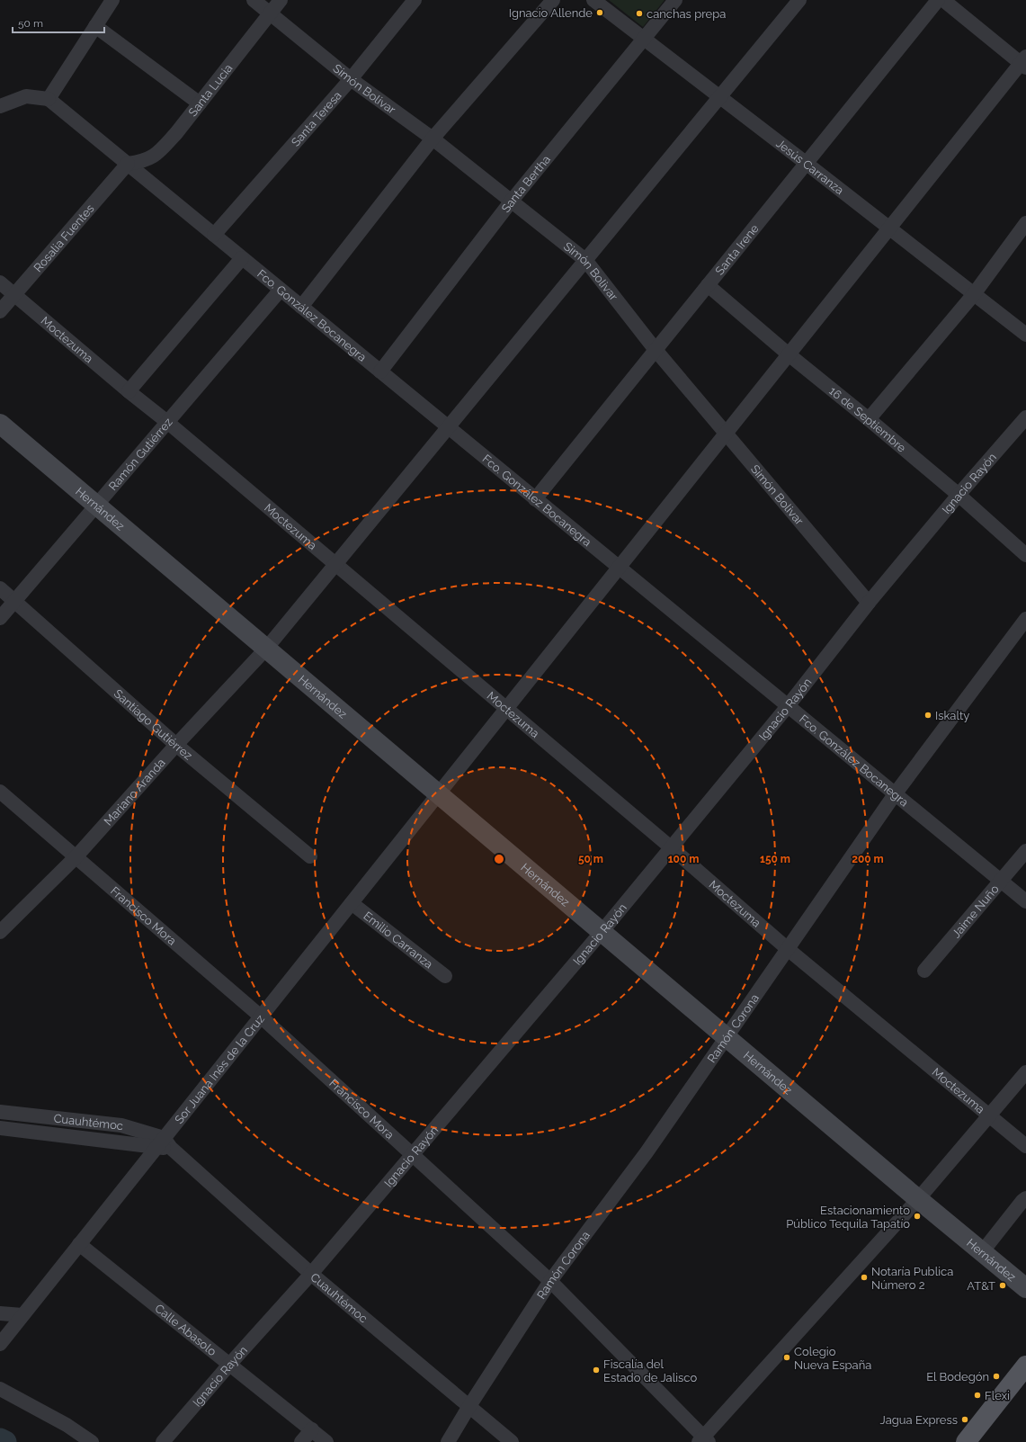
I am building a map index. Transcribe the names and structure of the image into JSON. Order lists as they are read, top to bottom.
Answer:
{
  "streets": {
    "street": [
      "Simón Bolivar",
      "Santa Lucia",
      "Santa Teresa",
      "Jesús Carranza",
      "Santa Bertha",
      "Rosalia Fuentes",
      "Santa Irene",
      "Fco. González Bocanegra",
      "Moctezuma",
      "16 de Septiembre",
      "Ramón Gutiérrez",
      "Ignacio Rayón",
      "Hernández",
      "Santiago Gutiérrez",
      "Mariano Aranda",
      "Jaime Nuño",
      "Francisco Mora",
      "Emilio Carranza",
      "Ramón Corona",
      "Sor Juana Inés de la Cruz",
      "Cuauhtémoc",
      "Calle Abasolo"
    ]
  },
  "crossings": [
    ["Simón Bolivar", "Santa Lucia"],
    ["Simón Bolivar", "Santa Teresa"],
    ["Simón Bolivar", "Santa Bertha"],
    ["Simón Bolivar", "Santa Irene"],
    ["Simón Bolivar", "Ignacio Rayón"],
    ["Simón Bolivar", "Mariano Aranda"],
    ["Simón Bolivar", "Sor Juana Inés de la Cruz"],
    ["Santa Lucia", "Rosalia Fuentes"],
    ["Santa Lucia", "Fco. González Bocanegra"],
    ["Santa Teresa", "Fco. González Bocanegra"],
    ["Jesús Carranza", "Santa Bertha"],
    ["Jesús Carranza", "Santa Irene"],
    ["Jesús Carranza", "Mariano Aranda"],
    ["Jesús Carranza", "Sor Juana Inés de la Cruz"],
    ["Santa Bertha", "Fco. González Bocanegra"],
    ["Rosalia Fuentes", "Fco. González Bocanegra"],
    ["Rosalia Fuentes", "Moctezuma"],
    ["Santa Irene", "Fco. González Bocanegra"],
    ["Santa Irene", "16 de Septiembre"],
    ["Fco. González Bocanegra", "Ramón Gutiérrez"],
    ["Fco. González Bocanegra", "Ignacio Rayón"],
    ["Fco. González Bocanegra", "Mariano Aranda"],
    ["Fco. González Bocanegra", "Jaime Nuño"],
    ["Fco. González Bocanegra", "Ramón Corona"],
    ["Fco. González Bocanegra", "Sor Juana Inés de la Cruz"],
    ["Moctezuma", "Ramón Gutiérrez"],
    ["Moctezuma", "Ignacio Rayón"],
    ["Moctezuma", "Mariano Aranda"],
    ["Moctezuma", "Ramón Corona"],
    ["Moctezuma", "Sor Juana Inés de la Cruz"],
    ["16 de Septiembre", "Ignacio Rayón"],
    ["16 de Septiembre", "Sor Juana Inés de la Cruz"],
    ["Ramón Gutiérrez", "Hernández"],
    ["Ramón Gutiérrez", "Santiago Gutiérrez"],
    ["Ignacio Rayón", "Hernández"],
    ["Ignacio Rayón", "Francisco Mora"],
    ["Ignacio Rayón", "Cuauhtémoc"],
    ["Ignacio Rayón", "Calle Abasolo"],
    ["Hernández", "Mariano Aranda"],
    ["Hernández", "Ramón Corona"],
    ["Hernández", "Sor Juana Inés de la Cruz"],
    ["Santiago Gutiérrez", "Mariano Aranda"],
    ["Mariano Aranda", "Francisco Mora"],
    ["Francisco Mora", "Ramón Corona"],
    ["Francisco Mora", "Sor Juana Inés de la Cruz"],
    ["Emilio Carranza", "Sor Juana Inés de la Cruz"],
    ["Ramón Corona", "Cuauhtémoc"],
    ["Sor Juana Inés de la Cruz", "Cuauhtémoc"],
    ["Sor Juana Inés de la Cruz", "Calle Abasolo"]
  ],
  "places": [
    "Ignacio Allende",
    "canchas prepa",
    "Iskalty",
    "Estacionamiento Público Tequila Tapatío",
    "Notaría Publica Número 2",
    "AT&T",
    "Colegio Nueva España",
    "Fiscalía del Estado de Jalisco",
    "El Bodegón",
    "Flexi",
    "Jagua Express"
  ],
  "scale_bar": "50 m",
  "rings": [
    "50 m",
    "100 m",
    "150 m",
    "200 m"
  ]
}
